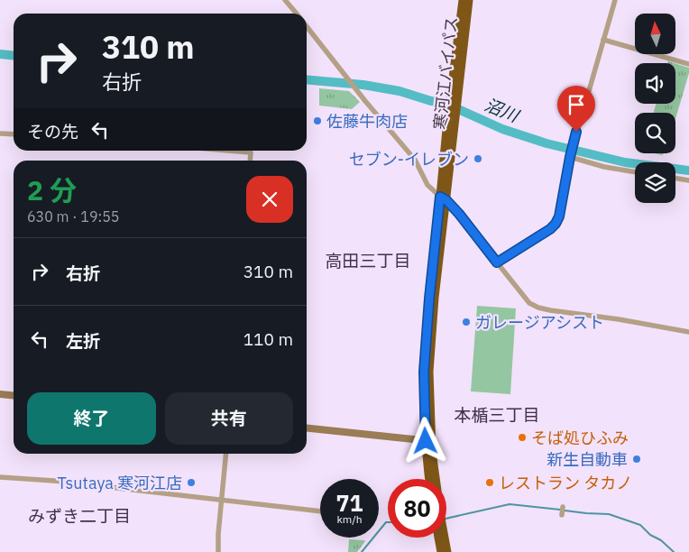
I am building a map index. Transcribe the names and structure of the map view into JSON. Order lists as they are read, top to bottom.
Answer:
{
  "streets": {
    "highway": ["寒河江バイパス"]
  },
  "districts": ["高田三丁目", "本楯三丁目", "みずき二丁目"],
  "water": ["沼川"],
  "places": [
    "佐藤牛肉店",
    "セブン-イレブン",
    "ガレージアシスト",
    "そば処ひふみ",
    "新生自動車",
    "Tsutaya 寒河江店",
    "レストラン タカノ"
  ],
  "north": "top",
  "page": {
    "turn": ["310 m", "右折"],
    "then": "その先",
    "heading": ["2 分", "630 m · 19:55"],
    "list": [
      {
        "name": "右折",
        "value": "310 m"
      },
      {
        "name": "左折",
        "value": "110 m"
      }
    ],
    "buttons": ["終了", "共有"],
    "speed": "71 km/h",
    "limit": "80"
  }
}
